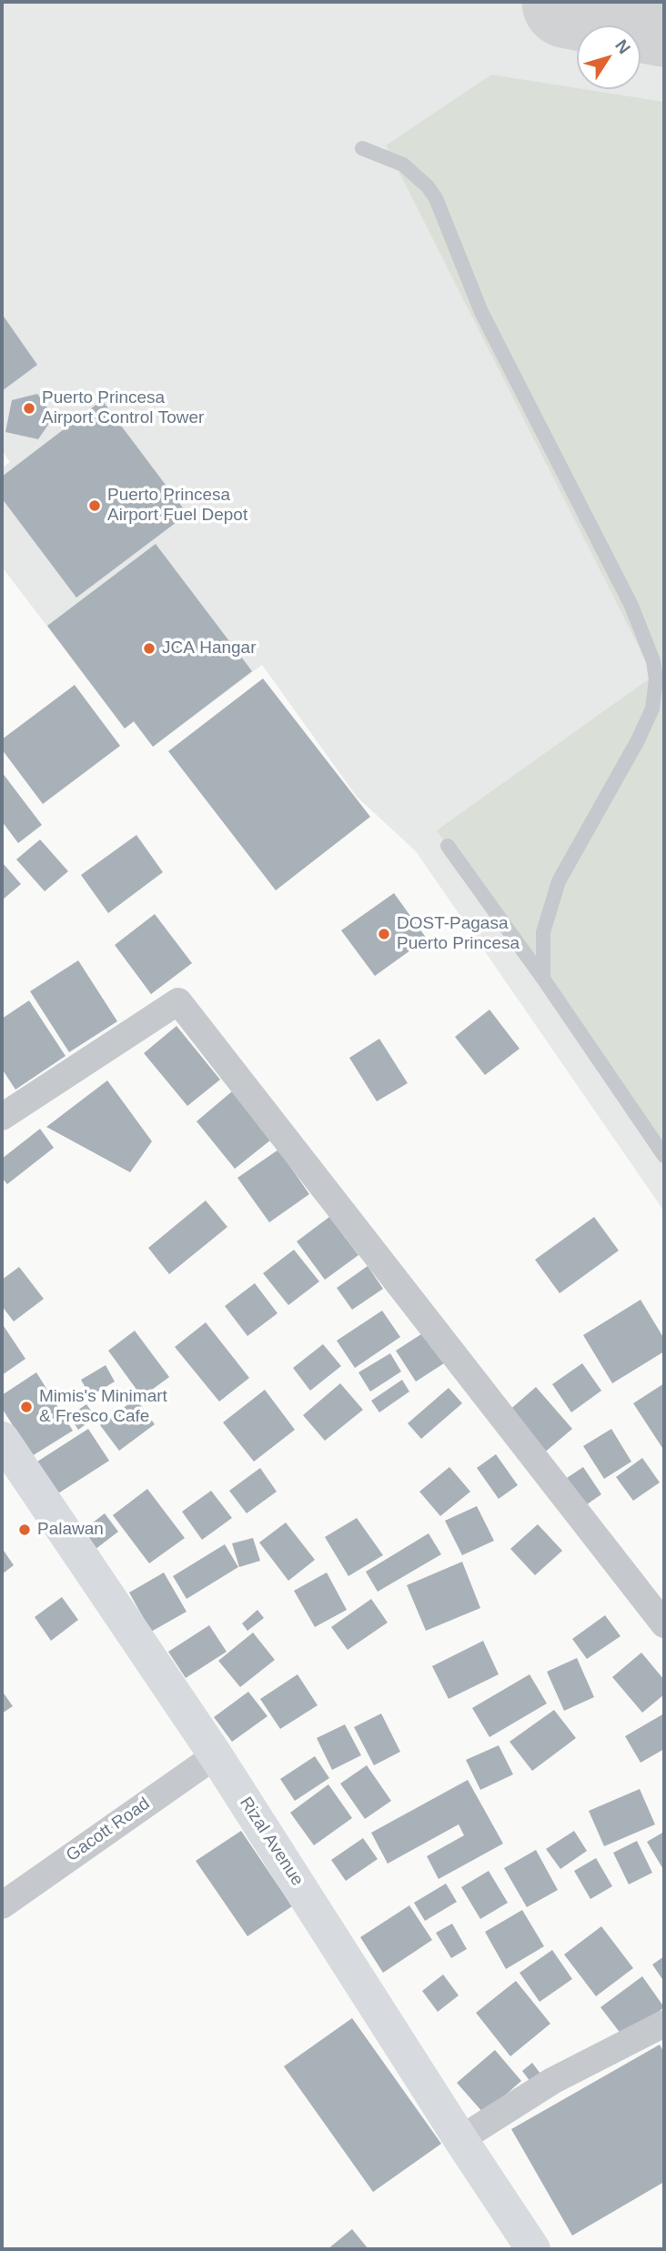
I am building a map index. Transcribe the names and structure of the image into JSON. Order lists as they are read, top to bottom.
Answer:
{
  "streets": {
    "street": ["Gacott Road", "Rizal Avenue"]
  },
  "crossings": [
    ["Gacott Road", "Rizal Avenue"]
  ],
  "places": [
    "Puerto Princesa Airport Control Tower",
    "Puerto Princesa Airport Fuel Depot",
    "JCA Hangar",
    "DOST-Pagasa Puerto Princesa",
    "Mimis's Minimart & Fresco Cafe",
    "Palawan"
  ],
  "north": "top right"
}
